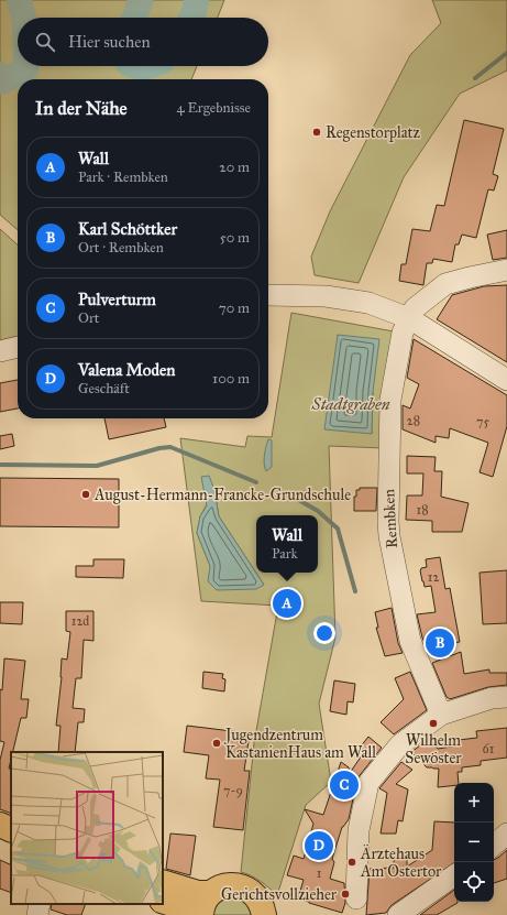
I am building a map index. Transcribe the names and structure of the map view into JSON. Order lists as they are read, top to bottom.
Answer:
{
  "streets": {
    "street": ["Rembken"]
  },
  "water": ["Stadtgraben"],
  "places": [
    "Regenstorplatz",
    "August-Hermann-Francke-Grundschule",
    "Wilhelm Sewöster",
    "Jugendzentrum KastanienHaus am Wall",
    "Ärztehaus Am Ostertor",
    "Gerichtsvollzieher"
  ],
  "house_numbers": [
    "28",
    "75",
    "18",
    "12",
    "12d",
    "61",
    "7-9",
    "1"
  ],
  "page": {
    "search": "Hier suchen",
    "heading": ["In der Nähe", "4 Ergebnisse"],
    "list": [
      {
        "mark": "A",
        "name": "Wall",
        "note": "Park · Rembken",
        "value": "20 m"
      },
      {
        "mark": "B",
        "name": "Karl Schöttker",
        "note": "Ort · Rembken",
        "value": "50 m"
      },
      {
        "mark": "C",
        "name": "Pulverturm",
        "note": "Ort",
        "value": "70 m"
      },
      {
        "mark": "D",
        "name": "Valena Moden",
        "note": "Geschäft",
        "value": "100 m"
      }
    ],
    "popup": ["Wall", "Park"],
    "pins": [
      "A",
      "B",
      "C",
      "D"
    ],
    "map_buttons": ["+", "−"]
  }
}
